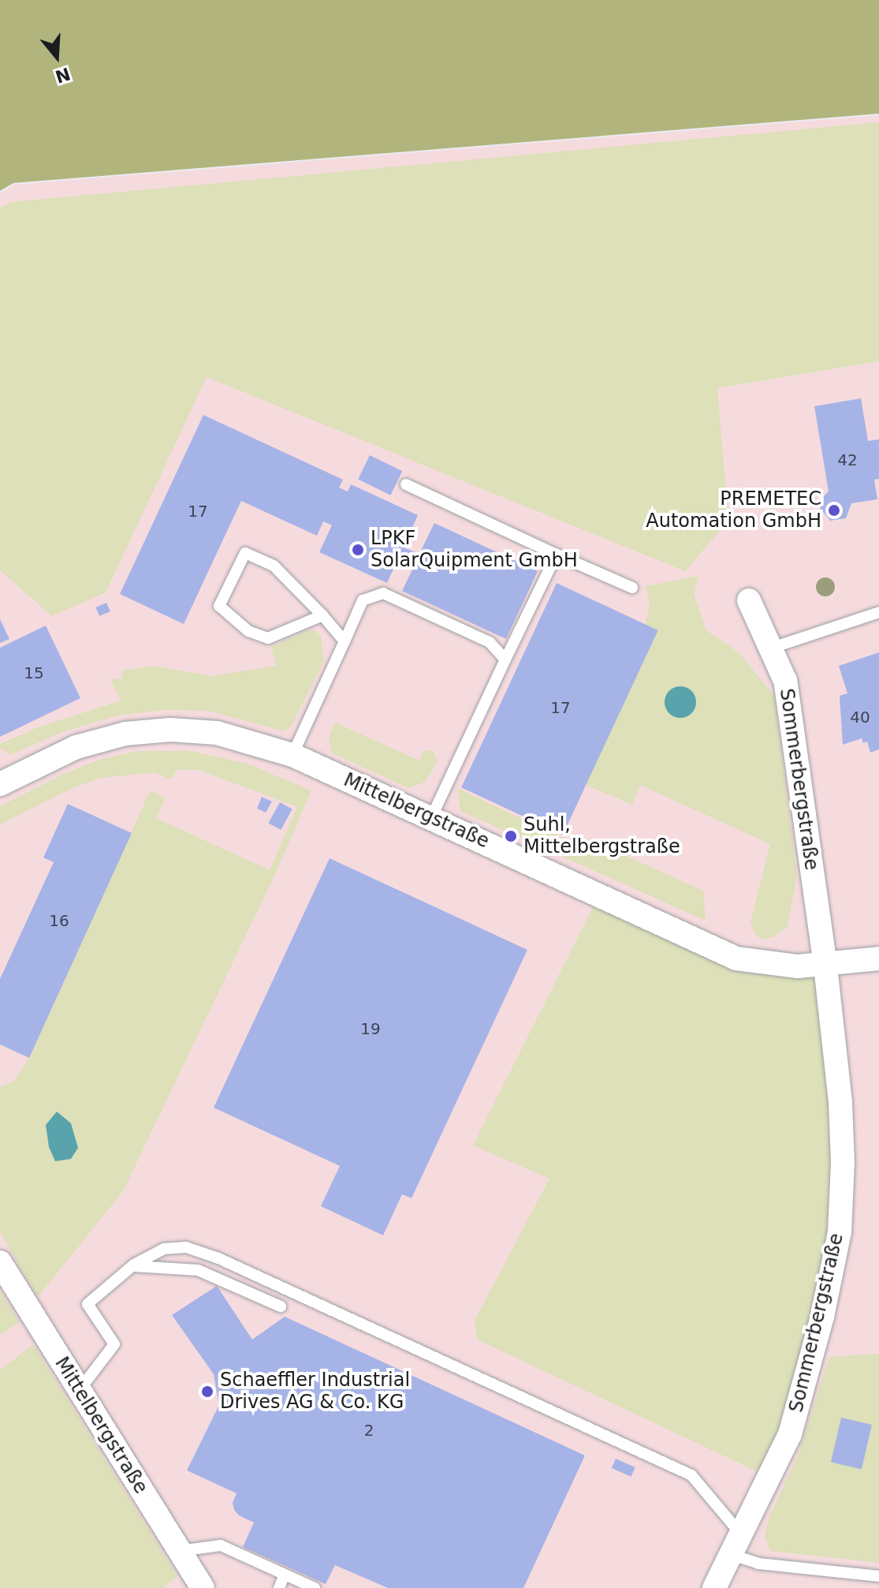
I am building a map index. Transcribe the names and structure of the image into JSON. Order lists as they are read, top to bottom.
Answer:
{
  "streets": {
    "street": ["Sommerbergstraße", "Mittelbergstraße"]
  },
  "crossings": [
    ["Sommerbergstraße", "Mittelbergstraße"]
  ],
  "places": [
    "PREMETEC Automation GmbH",
    "LPKF SolarQuipment GmbH",
    "Suhl, Mittelbergstraße",
    "Schaeffler Industrial Drives AG & Co. KG"
  ],
  "house_numbers": [
    "42",
    "17",
    "15",
    "17",
    "40",
    "16",
    "19",
    "2"
  ],
  "north": "bottom"
}
